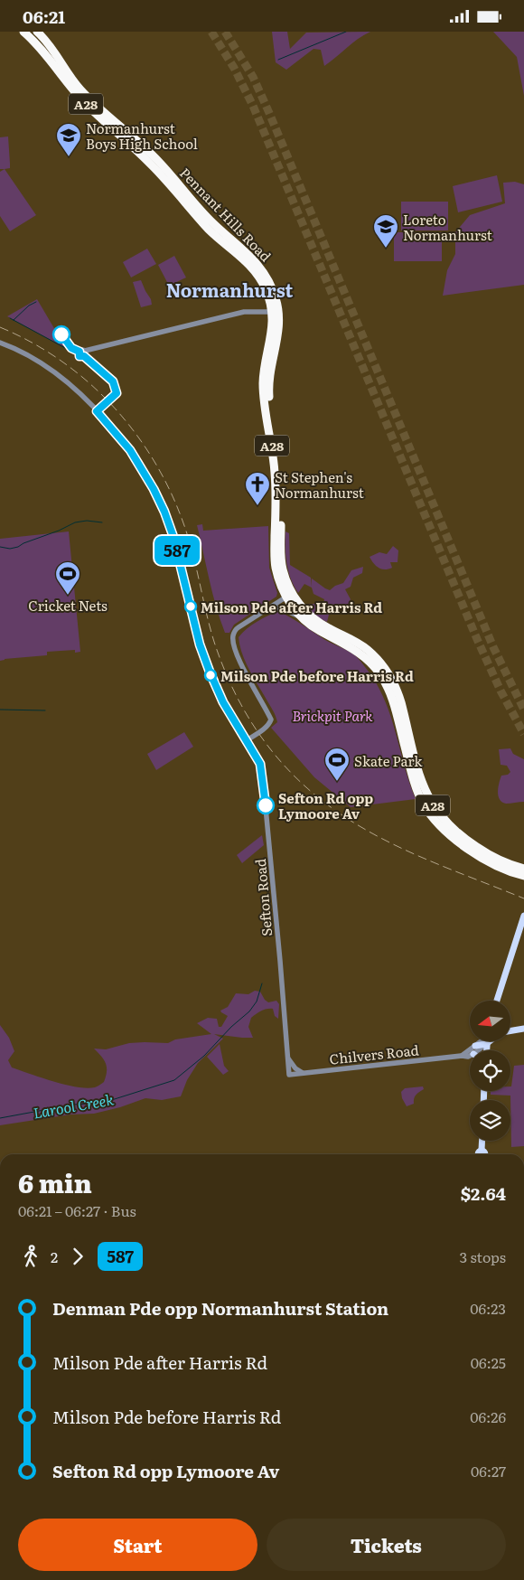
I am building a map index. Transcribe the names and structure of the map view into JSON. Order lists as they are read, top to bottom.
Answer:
{
  "streets": {
    "highway": ["A28", "Pennant Hills Road"],
    "street": ["Sefton Road", "Chilvers Road"]
  },
  "crossings": [
    ["Sefton Road", "Chilvers Road"]
  ],
  "districts": ["Normanhurst"],
  "water": ["Larool Creek"],
  "parks": ["Brickpit Park"],
  "places": {
    "school or university": ["Normanhurst Boys High School", "Loreto Normanhurst"],
    "church": ["St Stephen's Normanhurst"],
    "sports": ["Cricket Nets", "Skate Park"],
    "other": ["Milson Pde after Harris Rd", "Milson Pde before Harris Rd", "Sefton Rd opp Lymoore Av"]
  },
  "lines": ["bus line 587"],
  "north": "left",
  "page": {
    "status": "06:21",
    "on_map": "587",
    "heading": ["6 min", "06:21 – 06:27 · Bus", "$2.64"],
    "legs": ["2", "587", "3 stops"],
    "list": [
      {
        "name": "Denman Pde opp Normanhurst Station",
        "value": "06:23"
      },
      {
        "name": "Milson Pde after Harris Rd",
        "value": "06:25"
      },
      {
        "name": "Milson Pde before Harris Rd",
        "value": "06:26"
      },
      {
        "name": "Sefton Rd opp Lymoore Av",
        "value": "06:27"
      }
    ],
    "buttons": ["Start", "Tickets"]
  }
}
